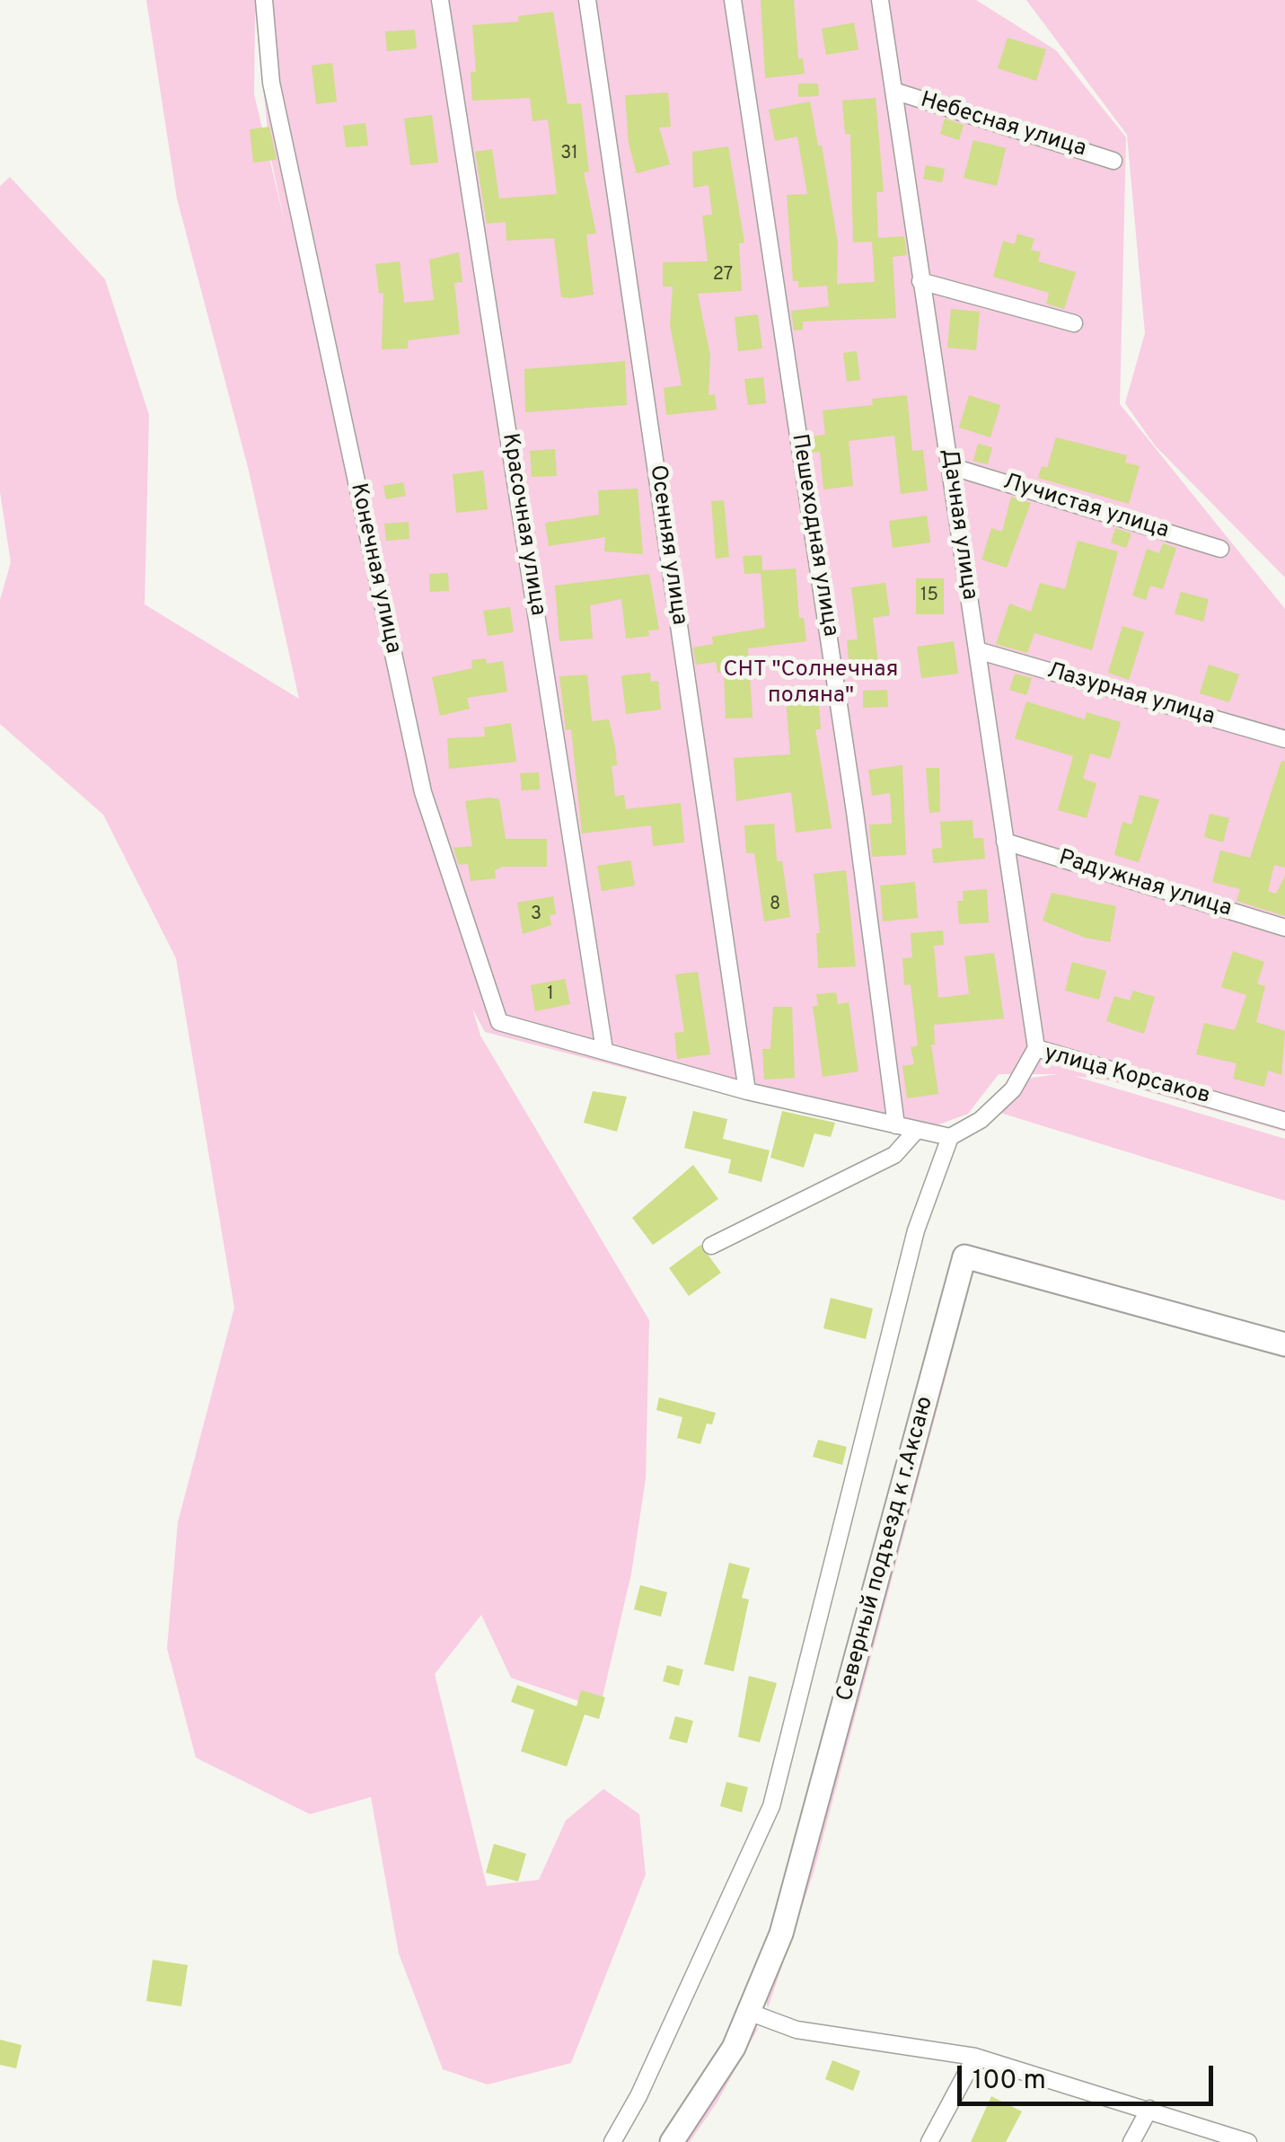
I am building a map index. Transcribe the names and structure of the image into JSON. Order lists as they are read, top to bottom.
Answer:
{
  "streets": {
    "street": [
      "Небесная улица",
      "Лучистая улица",
      "Красочная улица",
      "Дачная улица",
      "Пешеходная улица",
      "Осенняя улица",
      "Конечная улица",
      "Лазурная улица",
      "Радужная улица",
      "улица Корсаков",
      "Северный подъезд к г.Аксаю"
    ]
  },
  "crossings": [
    ["Небесная улица", "Дачная улица"],
    ["Лучистая улица", "Дачная улица"],
    ["Красочная улица", "Конечная улица"],
    ["Дачная улица", "Лазурная улица"],
    ["Дачная улица", "Радужная улица"],
    ["Дачная улица", "улица Корсаков"]
  ],
  "parks": ["СНТ \"Солнечная поляна\""],
  "house_numbers": [
    "31",
    "27",
    "15",
    "8",
    "3",
    "1"
  ],
  "scale_bar": "100 m"
}
